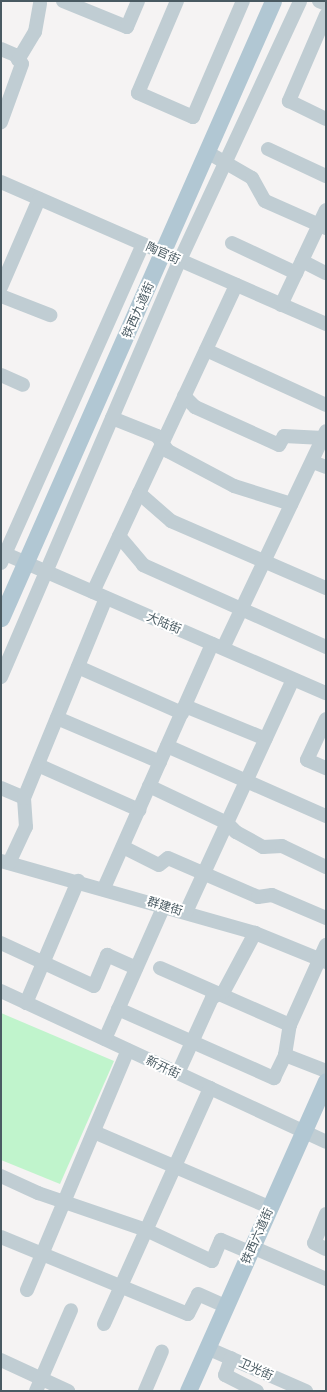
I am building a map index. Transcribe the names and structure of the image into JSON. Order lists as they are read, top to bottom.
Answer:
{
  "streets": {
    "main road": ["铁西九道街", "铁西六道街"],
    "street": [
      "陶官街",
      "大陆街",
      "群建街",
      "新开街",
      "卫光街"
    ]
  },
  "crossings": [
    ["陶官街", "铁西九道街"],
    ["铁西九道街", "大陆街"],
    ["新开街", "铁西六道街"],
    ["铁西六道街", "卫光街"]
  ]
}
